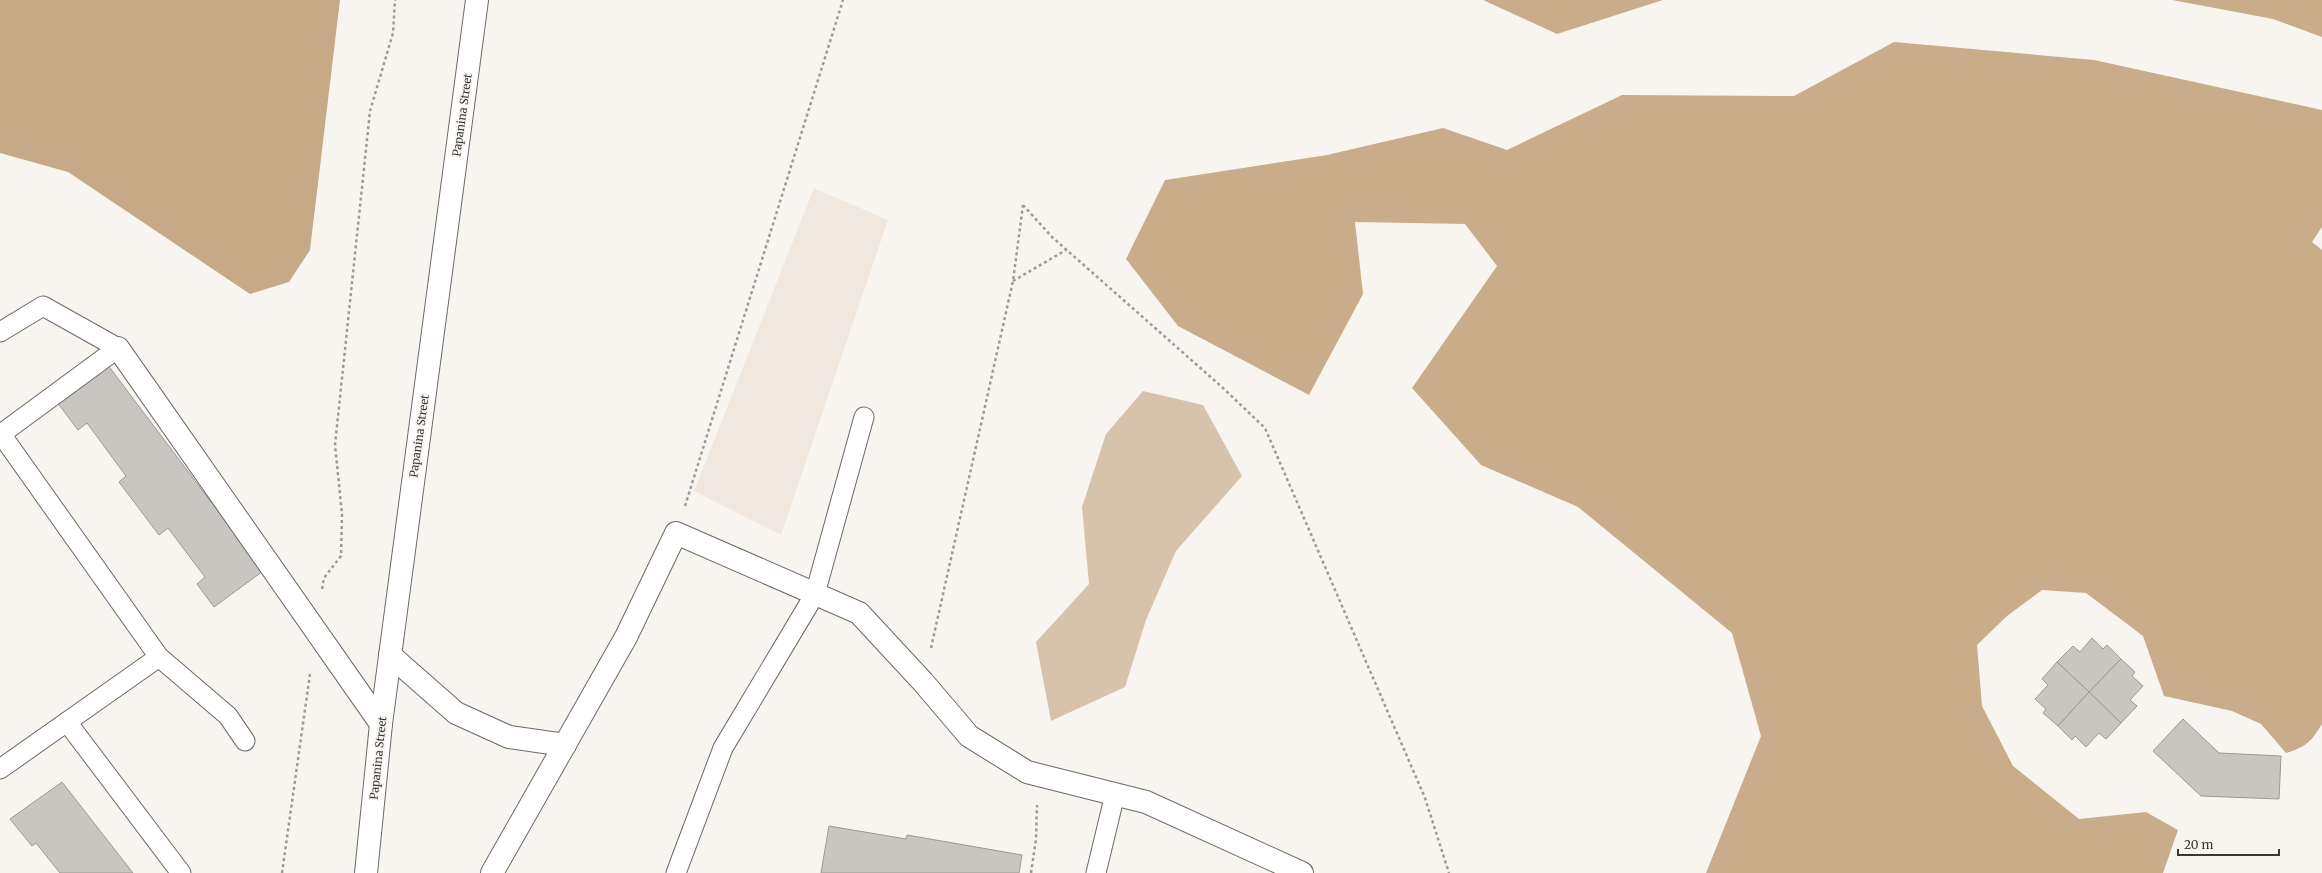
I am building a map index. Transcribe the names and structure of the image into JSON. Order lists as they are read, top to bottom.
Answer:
{
  "streets": {
    "street": ["Papanina Street"]
  },
  "scale_bar": "20 m"
}
